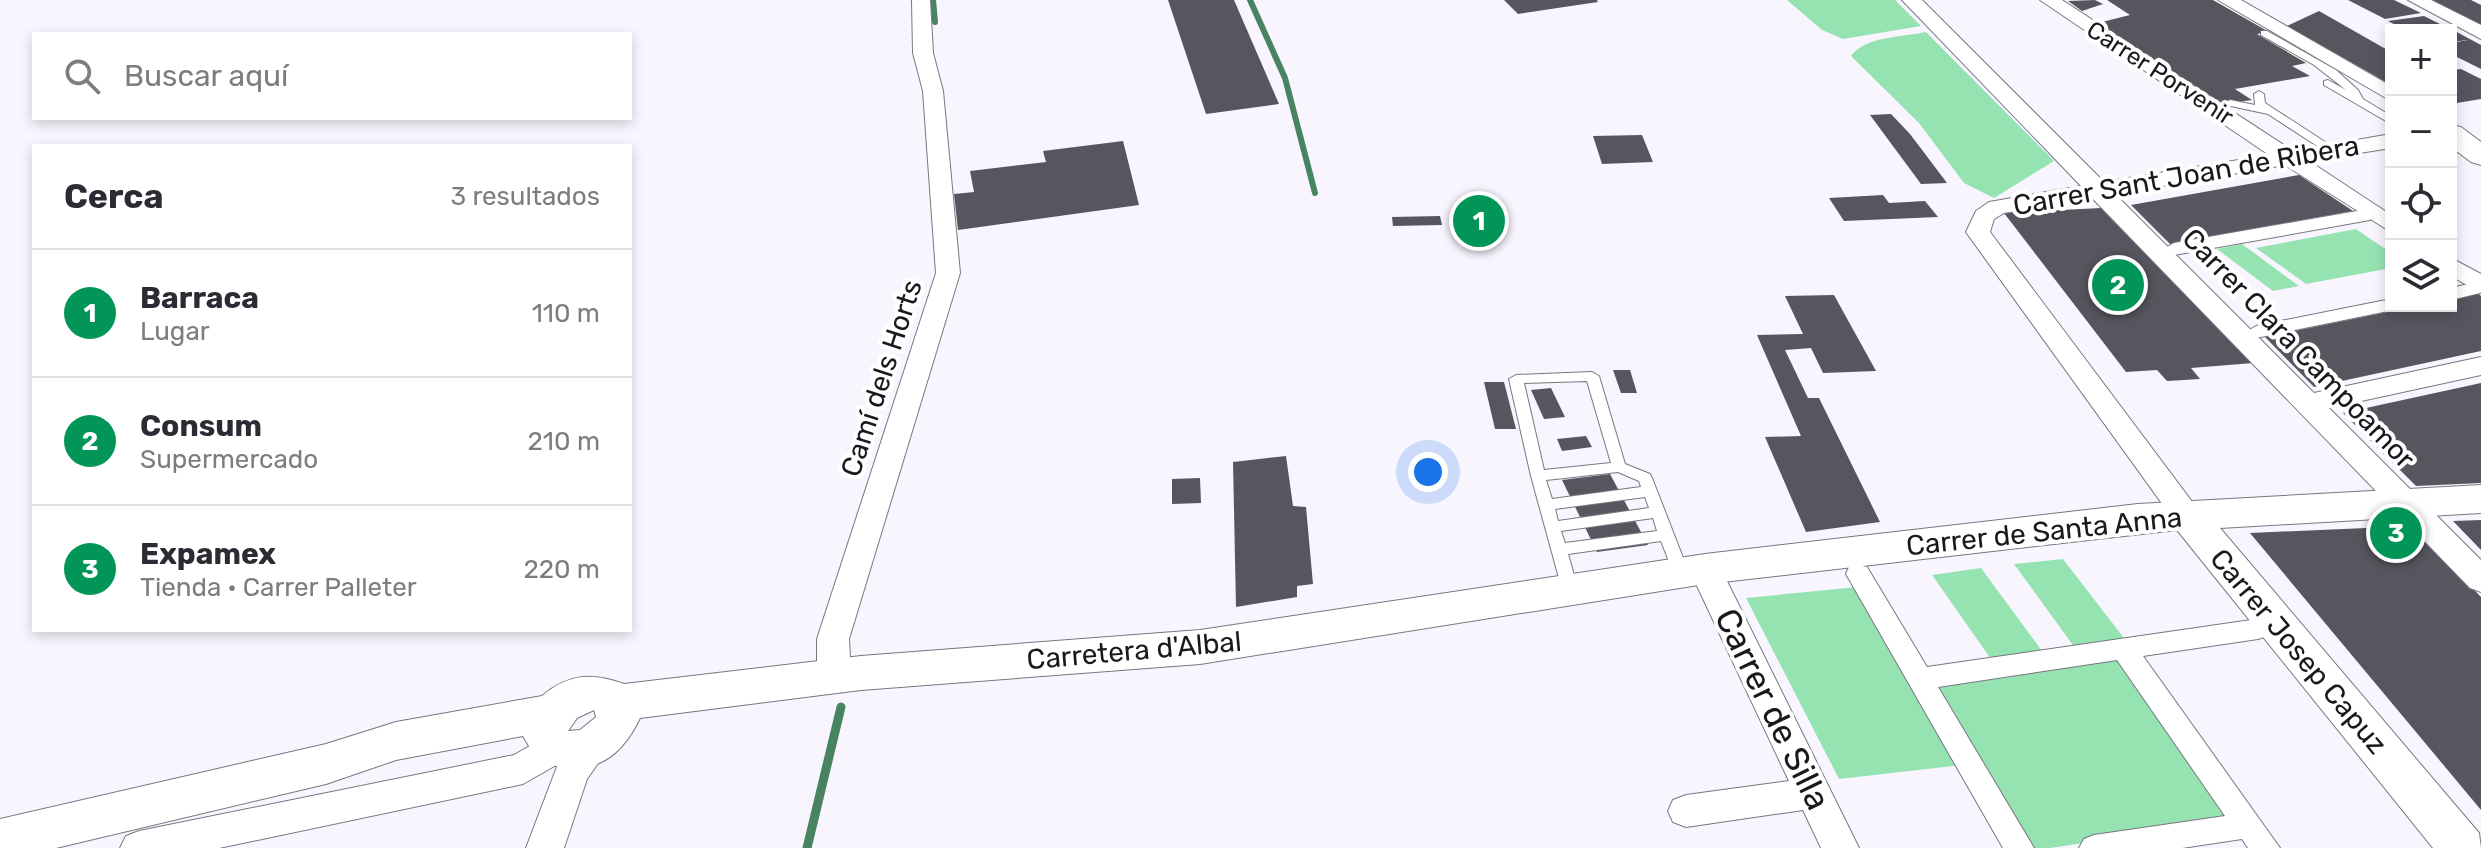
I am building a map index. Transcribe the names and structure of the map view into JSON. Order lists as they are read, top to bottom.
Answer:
{
  "streets": {
    "street": [
      "Carrer Porvenir",
      "Carrer Sant Joan de Ribera",
      "Carrer Clara Campoamor",
      "Camí dels Horts",
      "Carrer de Santa Anna",
      "Carretera d'Albal",
      "Carrer Josep Capuz",
      "Carrer de Silla"
    ]
  },
  "crossings": [
    ["Carrer Porvenir", "Carrer Sant Joan de Ribera"],
    ["Carrer Sant Joan de Ribera", "Carrer Clara Campoamor"],
    ["Carrer Sant Joan de Ribera", "Carrer Josep Capuz"],
    ["Carrer Clara Campoamor", "Carrer de Santa Anna"],
    ["Camí dels Horts", "Carretera d'Albal"],
    ["Carrer de Santa Anna", "Carretera d'Albal"],
    ["Carrer de Santa Anna", "Carrer Josep Capuz"],
    ["Carrer de Santa Anna", "Carrer de Silla"]
  ],
  "page": {
    "map_buttons": ["+", "−"],
    "search": "Buscar aquí",
    "heading": ["Cerca", "3 resultados"],
    "pins": ["1", "2", "3"],
    "list": [
      {
        "mark": "1",
        "name": "Barraca",
        "note": "Lugar",
        "value": "110 m"
      },
      {
        "mark": "2",
        "name": "Consum",
        "note": "Supermercado",
        "value": "210 m"
      },
      {
        "mark": "3",
        "name": "Expamex",
        "note": "Tienda · Carrer Palleter",
        "value": "220 m"
      }
    ]
  }
}
